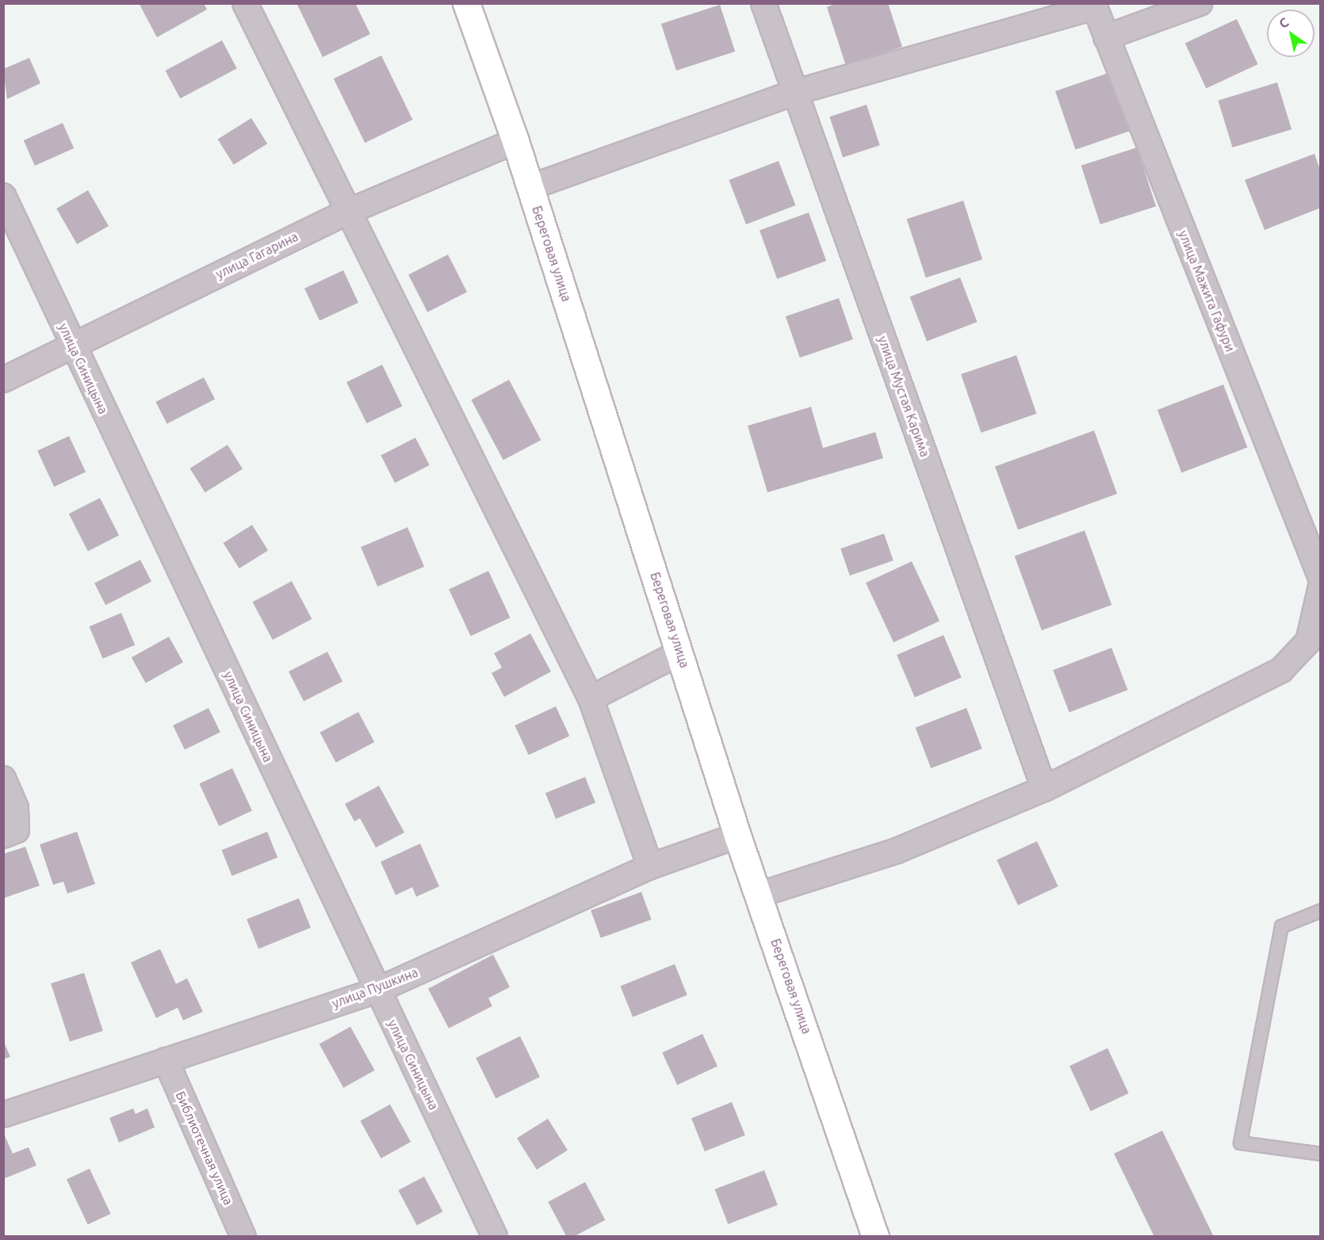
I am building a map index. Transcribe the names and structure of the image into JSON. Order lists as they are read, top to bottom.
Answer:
{
  "streets": {
    "main road": ["Береговая улица"],
    "street": [
      "улица Гагарина",
      "улица Мажита Гафури",
      "улица Синицына",
      "улица Мустая Карима",
      "улица Пушкина",
      "Библиотечная улица"
    ]
  },
  "crossings": [
    ["Береговая улица", "улица Гагарина"],
    ["Береговая улица", "улица Пушкина"],
    ["улица Гагарина", "улица Синицына"],
    ["улица Синицына", "улица Пушкина"],
    ["улица Пушкина", "Библиотечная улица"]
  ],
  "north": "top left"
}
